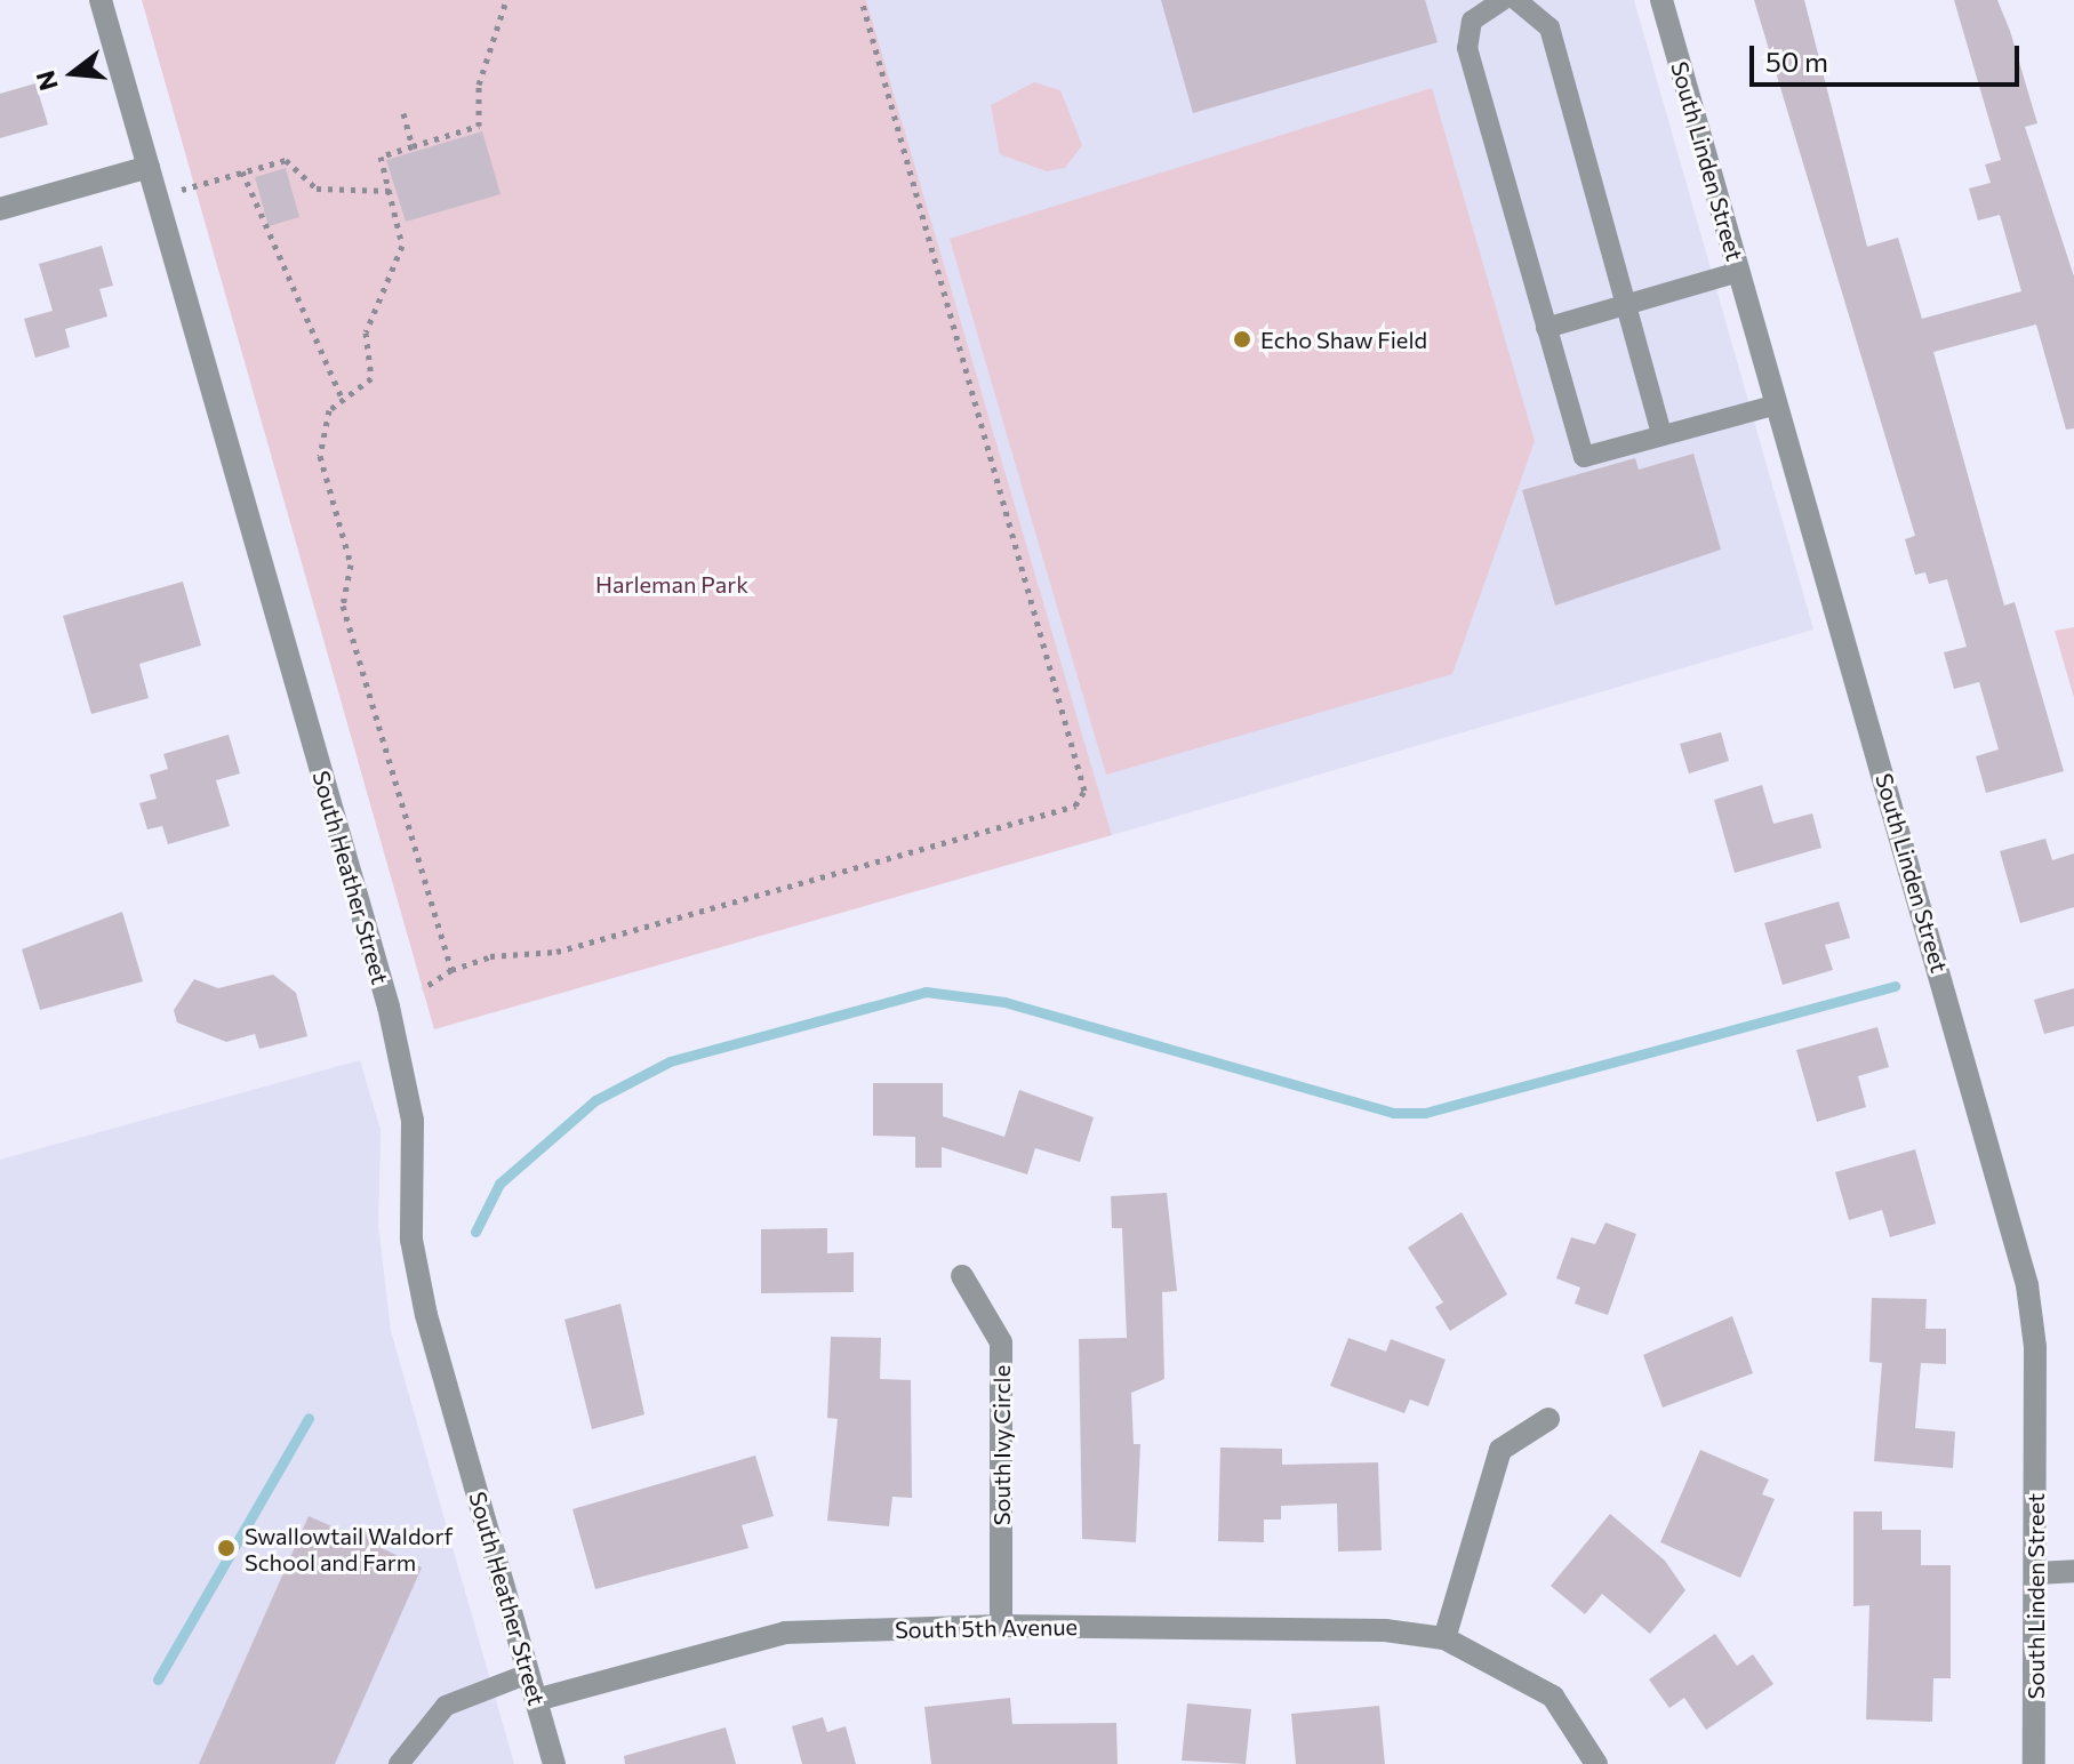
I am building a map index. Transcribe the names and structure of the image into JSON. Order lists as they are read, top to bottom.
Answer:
{
  "streets": {
    "street": [
      "South Linden Street",
      "South Heather Street",
      "South Ivy Circle",
      "South 5th Avenue"
    ]
  },
  "crossings": [
    ["South Heather Street", "South 5th Avenue"],
    ["South Ivy Circle", "South 5th Avenue"]
  ],
  "parks": ["Harleman Park"],
  "places": ["Echo Shaw Field", "Swallowtail Waldorf School and Farm"],
  "scale_bar": "50 m",
  "north": "left"
}
